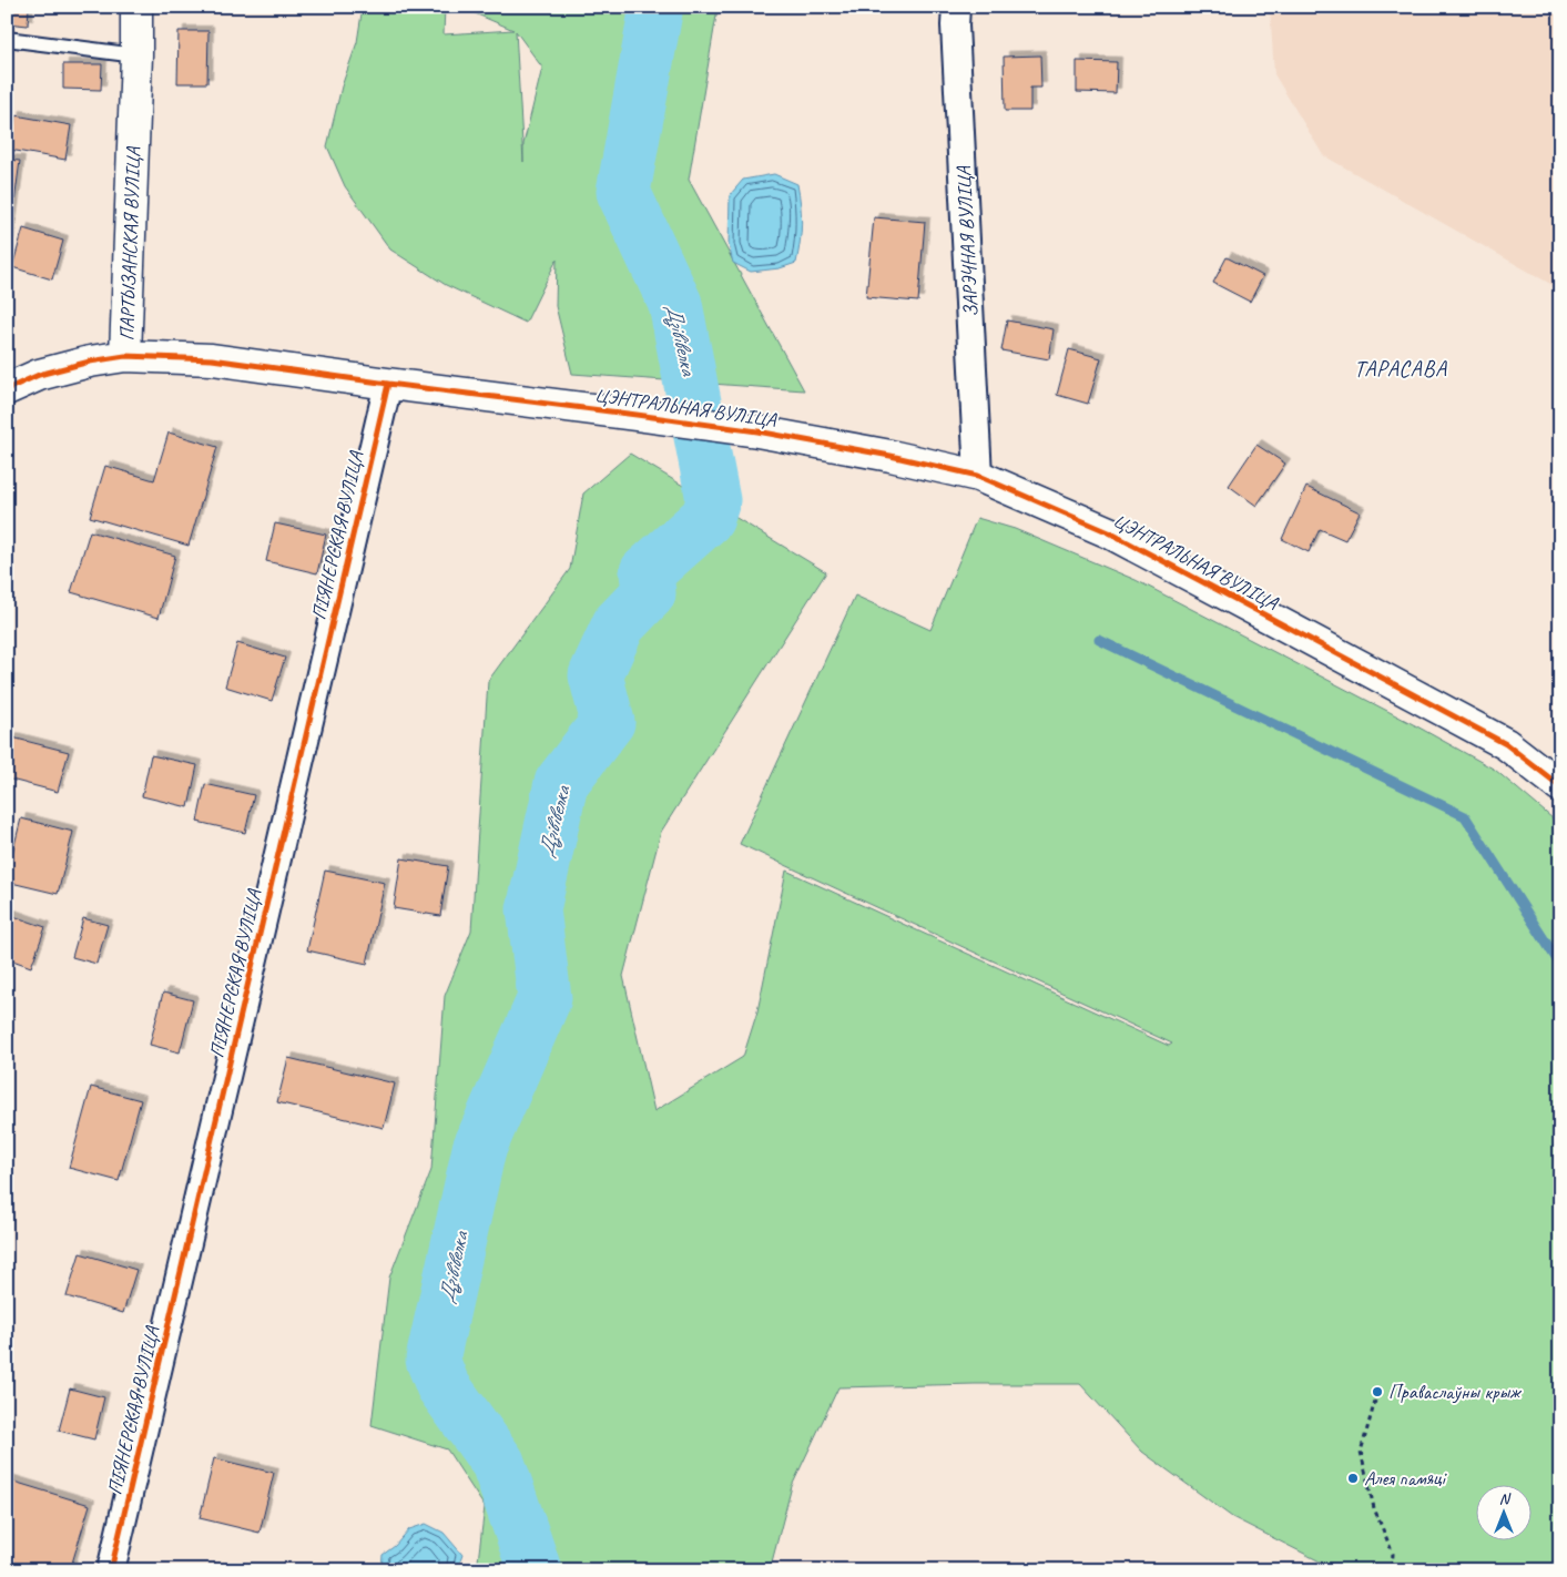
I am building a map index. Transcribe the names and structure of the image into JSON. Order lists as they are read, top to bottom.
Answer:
{
  "streets": {
    "street": [
      "ЗАРЭЧНАЯ ВУЛІЦА",
      "ПАРТЫЗАНСКАЯ ВУЛІЦА",
      "ЦЭНТРАЛЬНАЯ ВУЛІЦА",
      "ПІЯНЕРСКАЯ ВУЛІЦА"
    ]
  },
  "crossings": [
    ["ЗАРЭЧНАЯ ВУЛІЦА", "ЦЭНТРАЛЬНАЯ ВУЛІЦА"],
    ["ПАРТЫЗАНСКАЯ ВУЛІЦА", "ЦЭНТРАЛЬНАЯ ВУЛІЦА"],
    ["ЦЭНТРАЛЬНАЯ ВУЛІЦА", "ПІЯНЕРСКАЯ ВУЛІЦА"]
  ],
  "districts": ["ТАРАСАВА"],
  "water": ["Дзівівелка"],
  "places": ["Праваслаўны крыж", "Алея памяці"],
  "north": "top"
}
